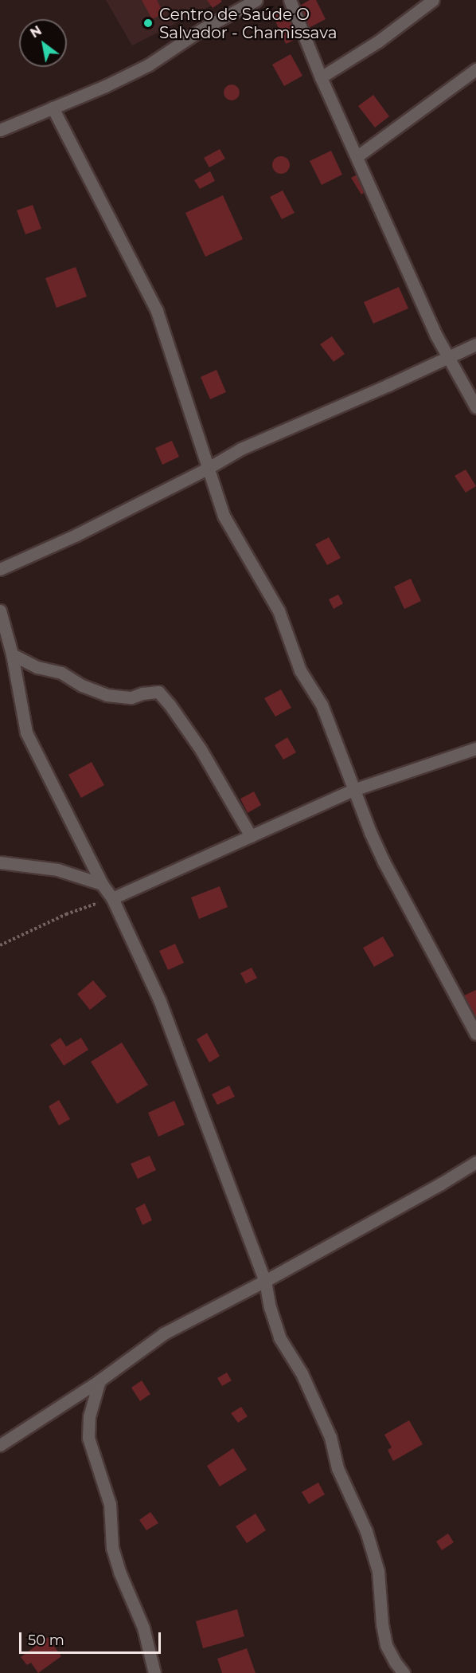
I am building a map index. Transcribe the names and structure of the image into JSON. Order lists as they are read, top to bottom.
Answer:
{
  "places": ["Centro de Saúde O Salvador - Chamissava"],
  "scale_bar": "50 m",
  "north": "top left"
}
